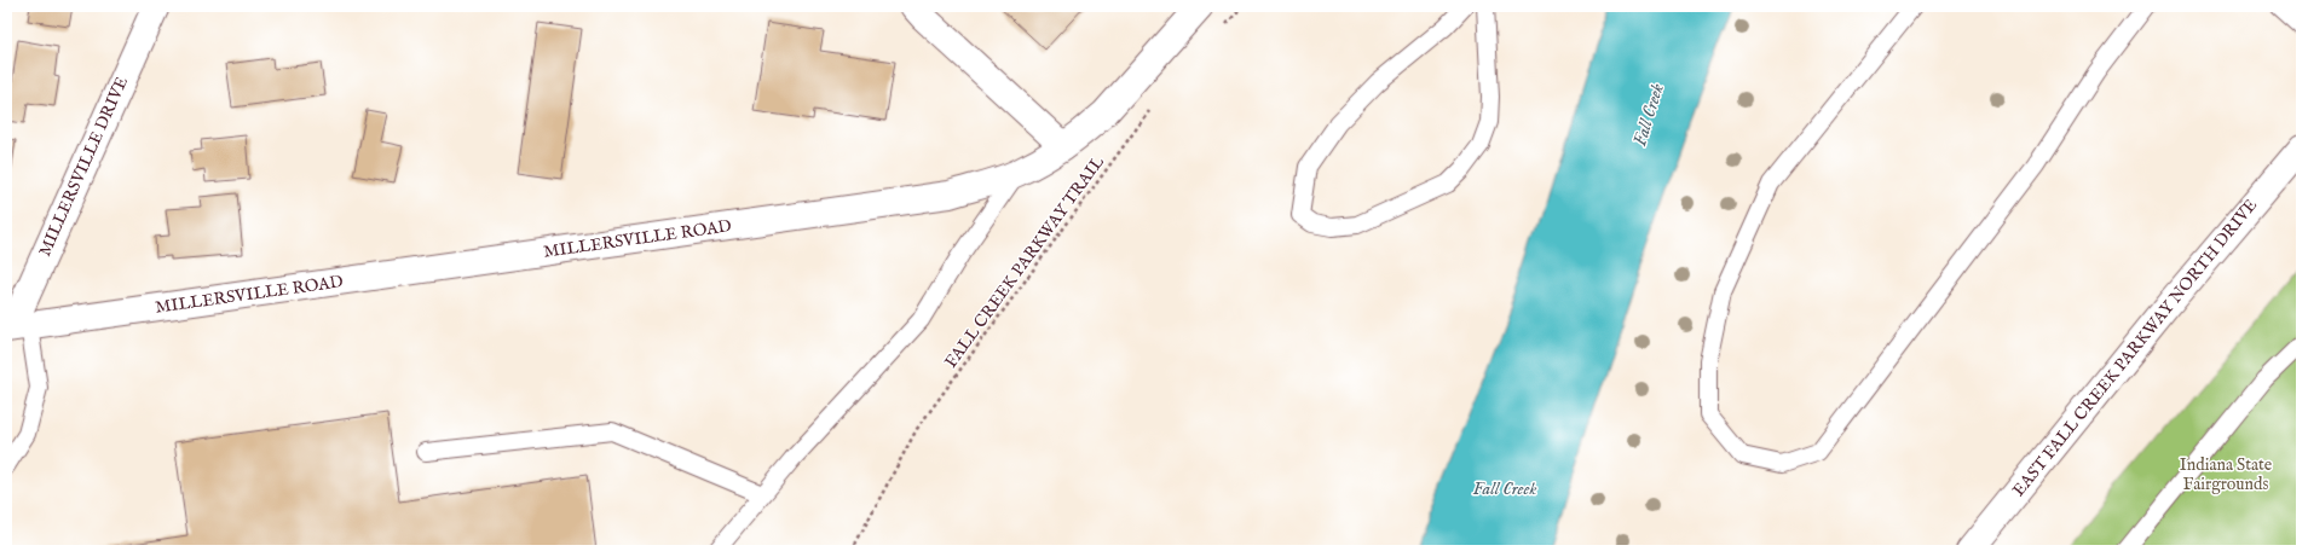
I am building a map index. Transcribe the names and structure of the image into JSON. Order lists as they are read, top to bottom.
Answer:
{
  "streets": {
    "street": ["MILLERSVILLE DRIVE", "MILLERSVILLE ROAD", "EAST FALL CREEK PARKWAY NORTH DRIVE"],
    "path": ["FALL CREEK PARKWAY TRAIL"]
  },
  "crossings": [
    ["MILLERSVILLE DRIVE", "MILLERSVILLE ROAD"]
  ],
  "water": ["Fall Creek"],
  "parks": ["Indiana State Fairgrounds"]
}
